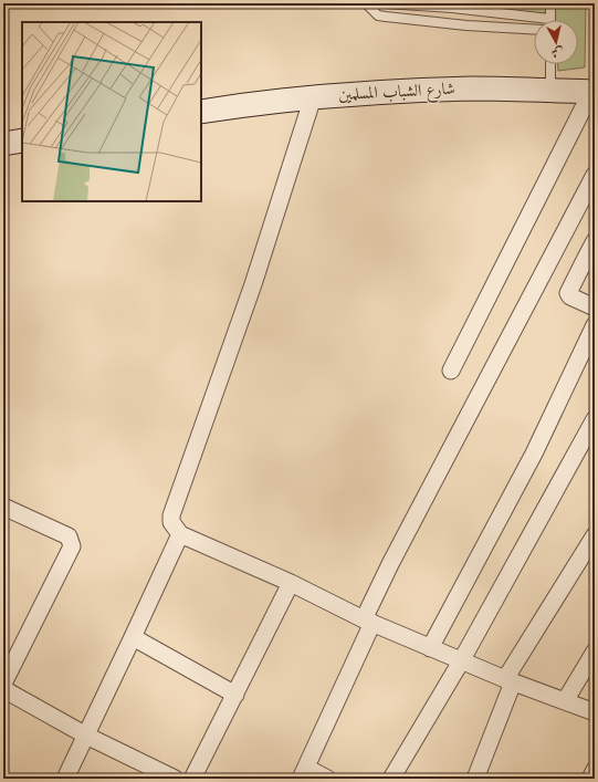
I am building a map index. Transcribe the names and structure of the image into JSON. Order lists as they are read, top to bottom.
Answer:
{
  "streets": {
    "street": ["شارع الشباب المسلمين"]
  },
  "north": "bottom"
}
